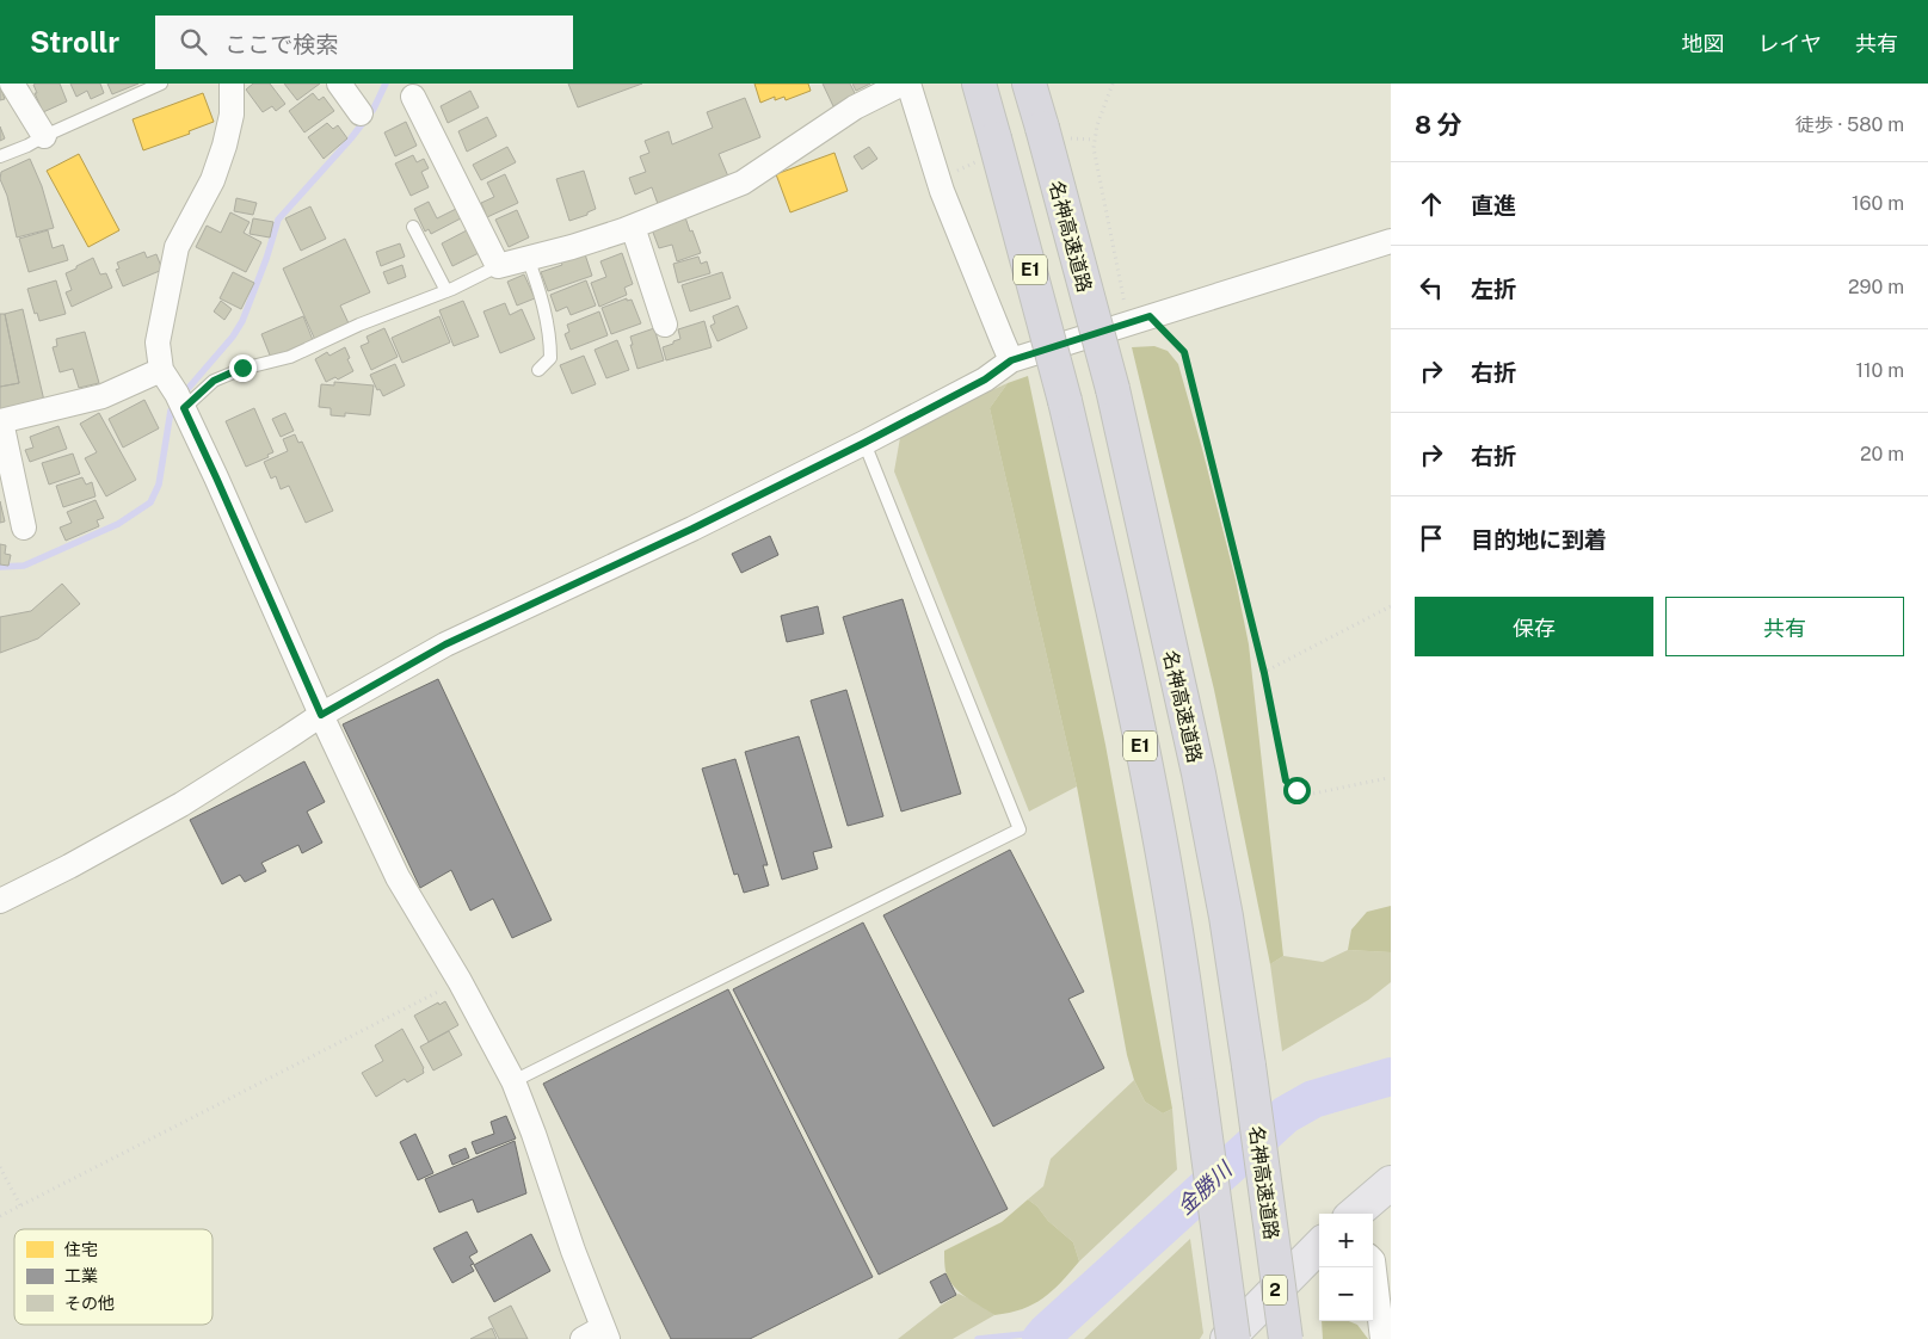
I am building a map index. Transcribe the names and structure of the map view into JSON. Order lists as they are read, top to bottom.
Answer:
{
  "streets": {
    "highway": ["名神高速道路", "E1"],
    "main road": ["2"]
  },
  "water": ["金勝川"],
  "legend": ["住宅", "工業", "その他"],
  "page": {
    "header": "Strollr",
    "search": "ここで検索",
    "nav": ["地図", "レイヤ", "共有"],
    "heading": ["8 分", "徒歩 · 580 m"],
    "list": [
      ["直進", "160 m"],
      ["左折", "290 m"],
      ["右折", "110 m"],
      ["右折", "20 m"],
      "目的地に到着"
    ],
    "buttons": ["保存", "共有"],
    "map_buttons": ["+", "−"]
  }
}
